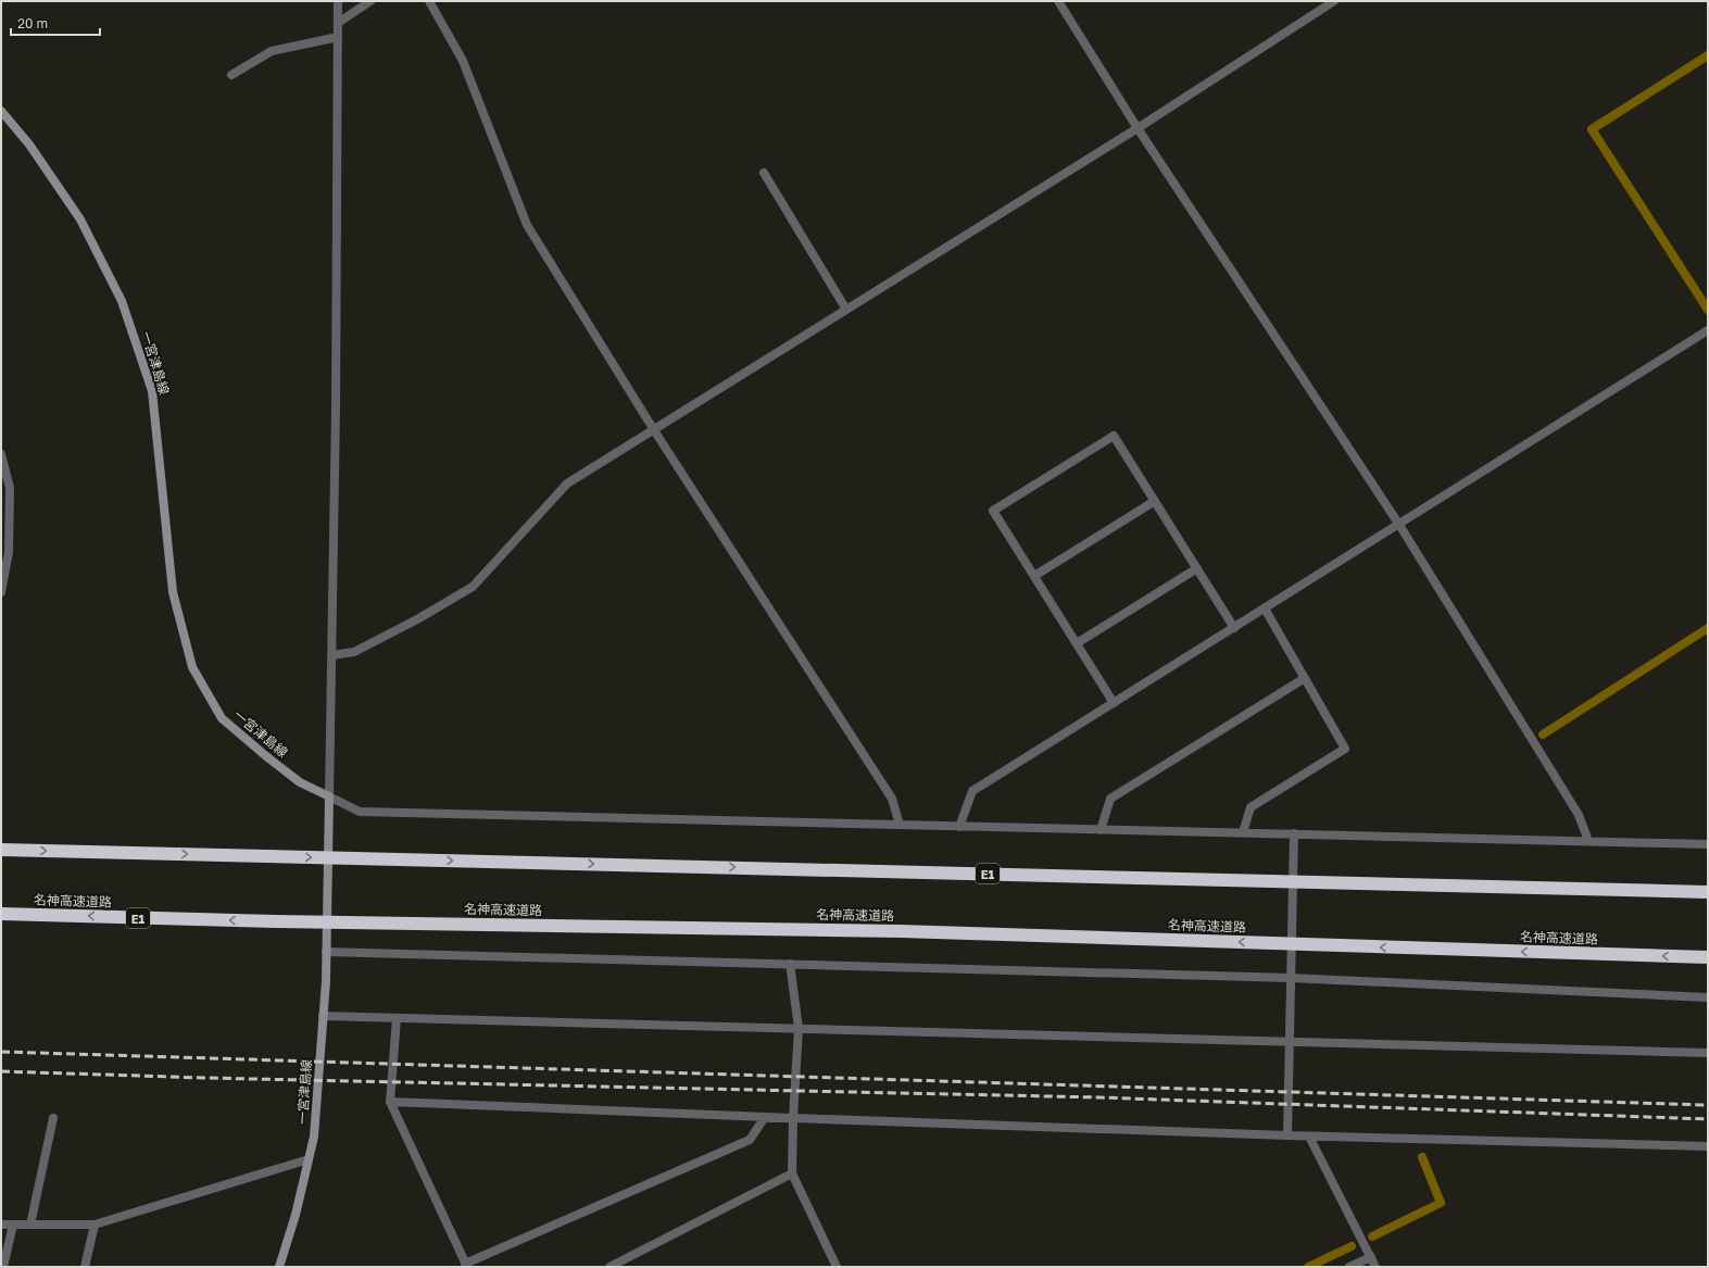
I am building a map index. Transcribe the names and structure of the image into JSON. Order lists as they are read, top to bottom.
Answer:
{
  "streets": {
    "highway": ["E1", "名神高速道路"],
    "main road": ["一宮津島線"]
  },
  "scale_bar": "20 m"
}
